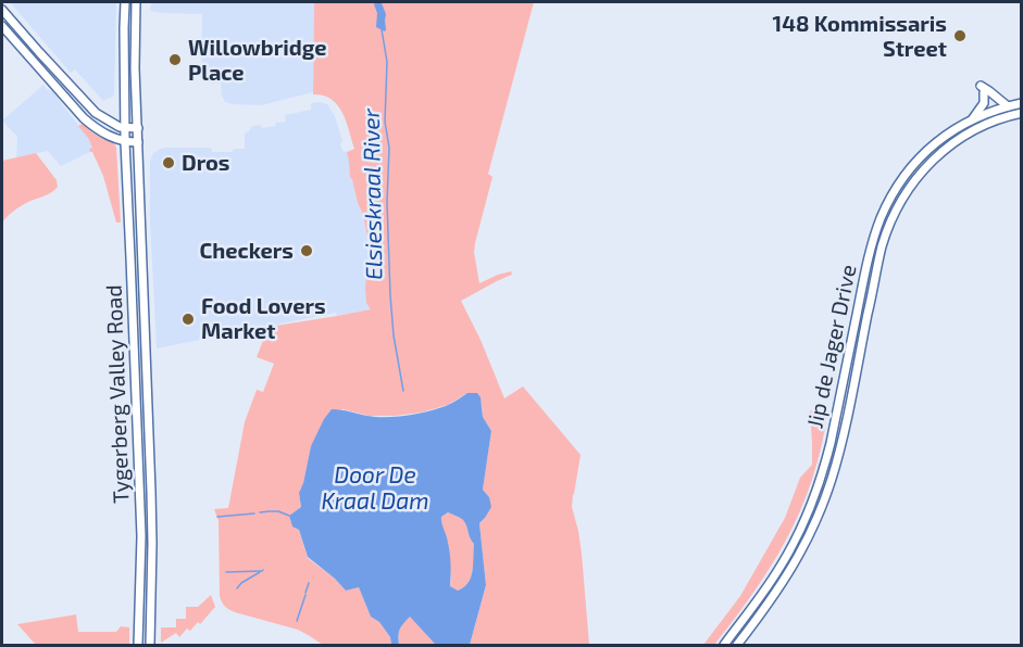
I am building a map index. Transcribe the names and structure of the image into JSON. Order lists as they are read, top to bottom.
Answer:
{
  "streets": {
    "main road": ["Jip de Jager Drive", "Tygerberg Valley Road"]
  },
  "water": ["Elsieskraal River", "Door De Kraal Dam"],
  "places": [
    "148 Kommissaris Street",
    "Willowbridge Place",
    "Dros",
    "Checkers",
    "Food Lovers Market"
  ]
}
